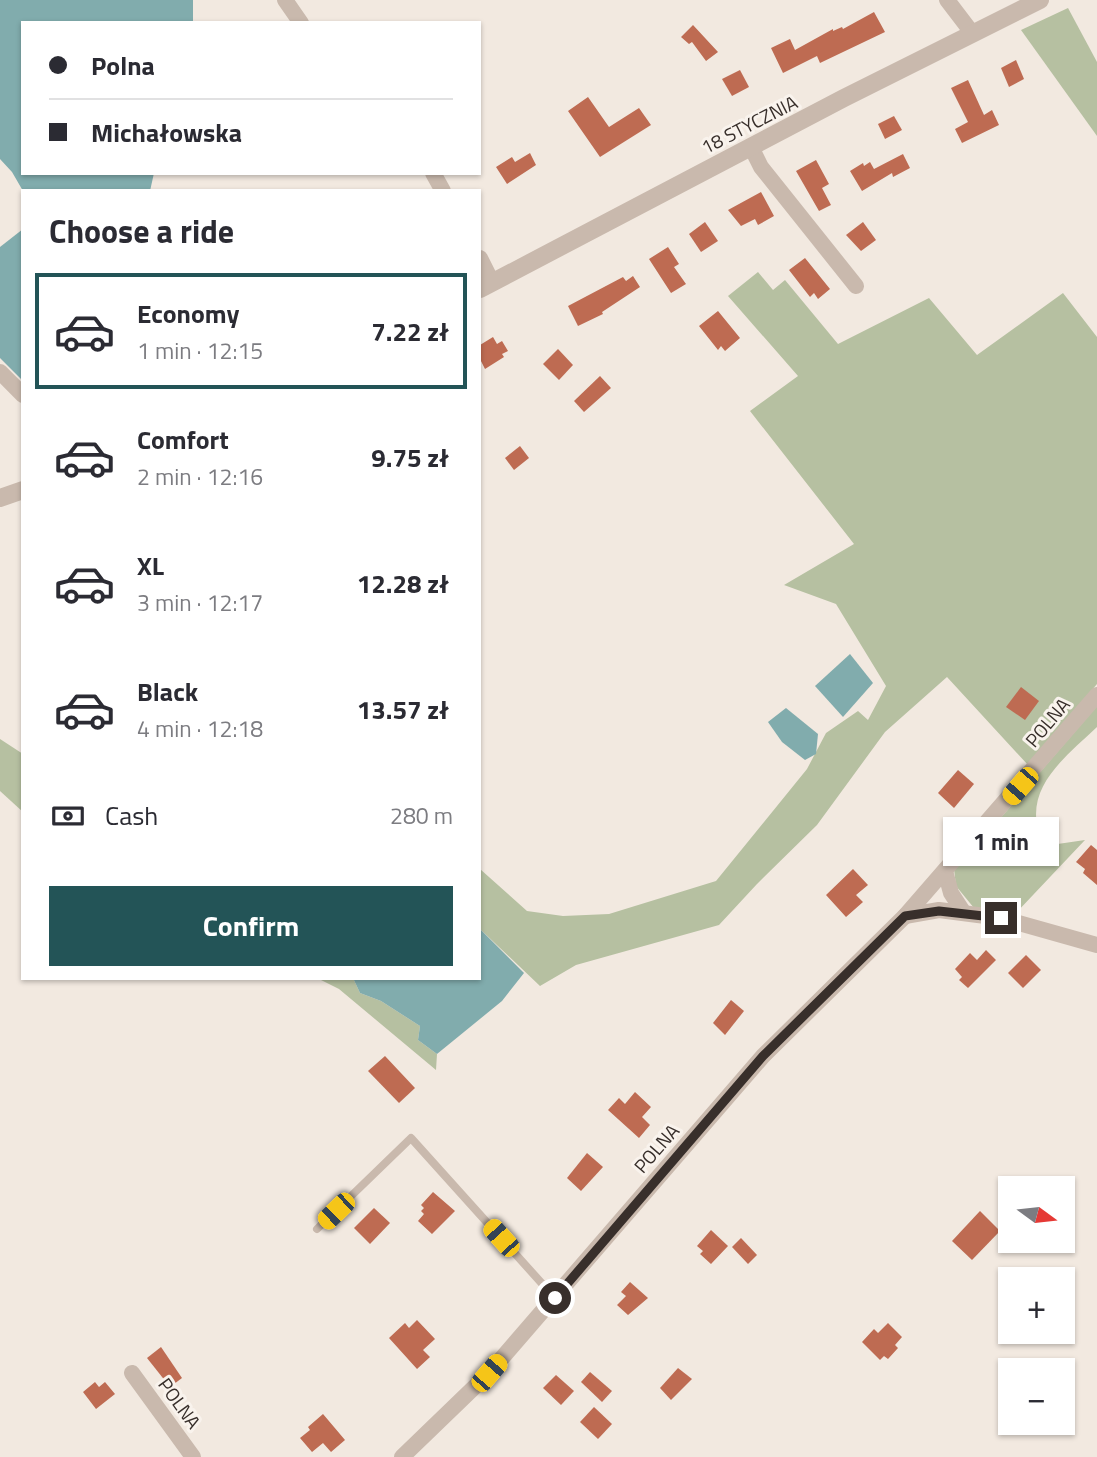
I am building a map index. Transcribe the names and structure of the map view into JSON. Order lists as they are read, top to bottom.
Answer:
{
  "streets": {
    "street": ["18 STYCZNIA", "POLNA"]
  },
  "north": "right",
  "page": {
    "banner": ["Polna", "Michałowska"],
    "heading": "Choose a ride",
    "list": [
      {
        "name": "Economy",
        "note": "1 min · 12:15",
        "value": "7.22 zł"
      },
      {
        "name": "Comfort",
        "note": "2 min · 12:16",
        "value": "9.75 zł"
      },
      {
        "name": "XL",
        "note": "3 min · 12:17",
        "value": "12.28 zł"
      },
      {
        "name": "Black",
        "note": "4 min · 12:18",
        "value": "13.57 zł"
      }
    ],
    "pay": ["Cash", "280 m"],
    "bubble": "1 min",
    "buttons": "Confirm",
    "map_buttons": ["+", "−"]
  }
}
